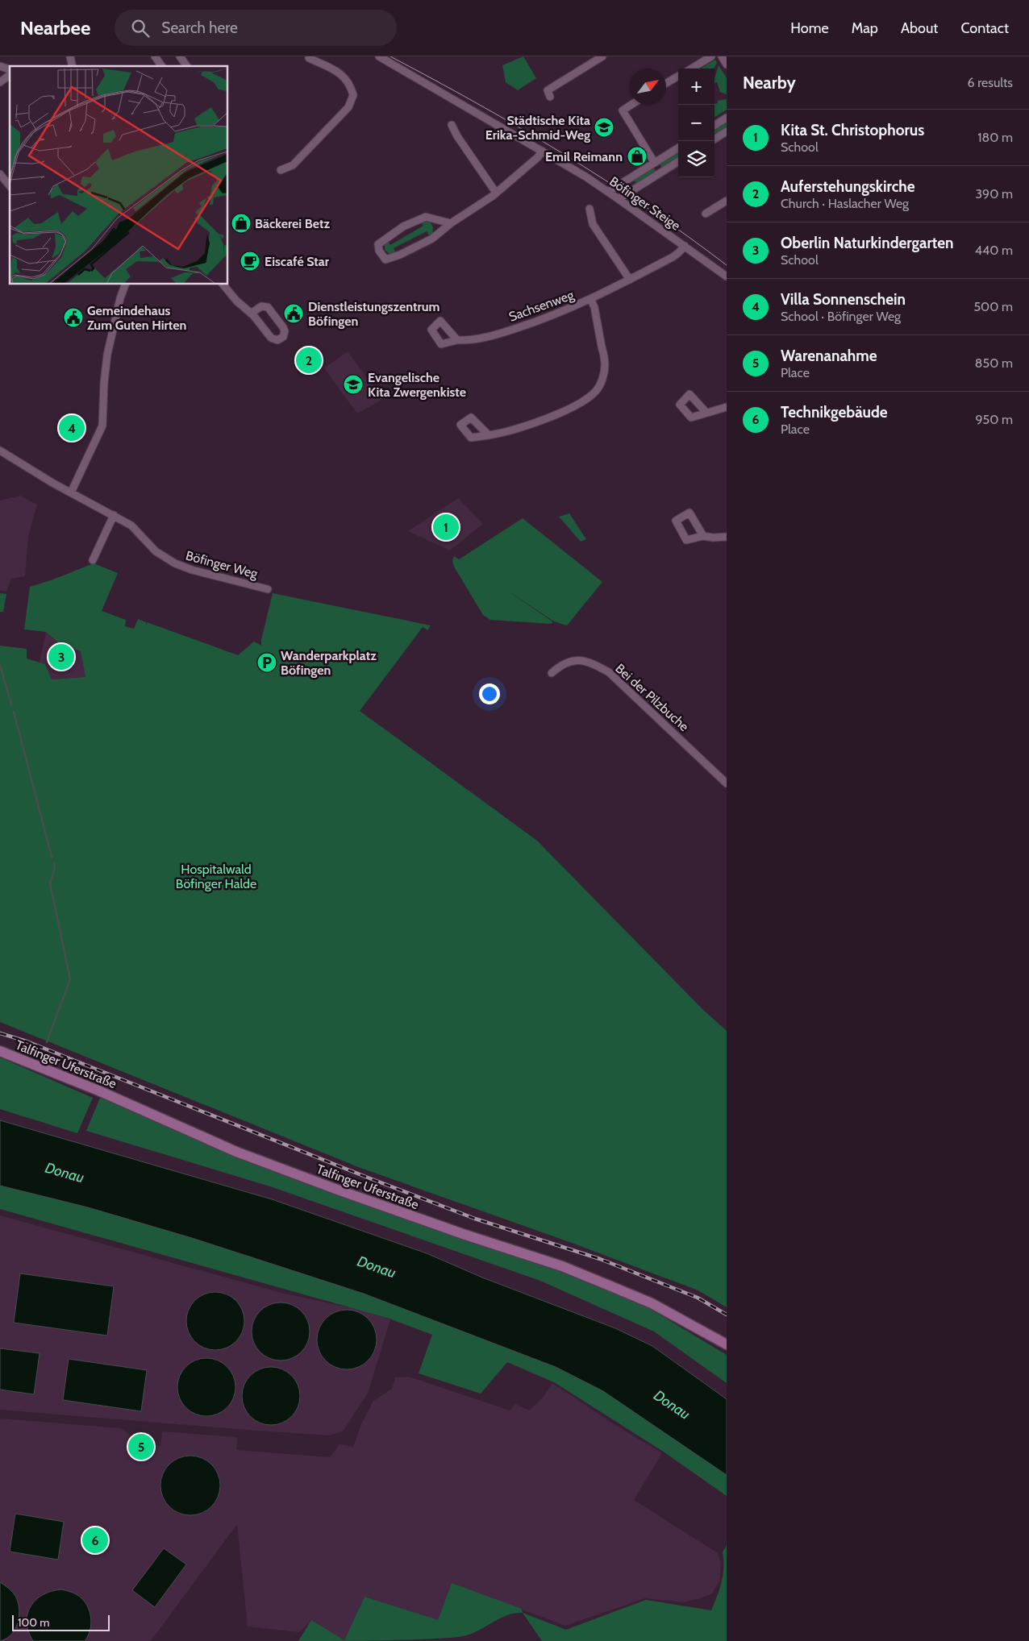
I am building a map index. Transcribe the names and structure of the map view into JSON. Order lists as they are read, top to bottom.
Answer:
{
  "streets": {
    "street": [
      "Böfinger Steige",
      "Sachsenweg",
      "Böfinger Weg",
      "Bei der Pilzbuche",
      "Talfinger Uferstraße"
    ]
  },
  "crossings": [
    ["Böfinger Steige", "Sachsenweg"]
  ],
  "water": ["Donau"],
  "parks": ["Hospitalwald Böfinger Halde"],
  "places": {
    "school or university": ["Städtische Kita Erika-Schmid-Weg", "Evangelische Kita Zwergenkiste"],
    "shop": ["Emil Reimann", "Bäckerei Betz"],
    "cafe": ["Eiscafé Star"],
    "public building": ["Dienstleistungszentrum Böfingen", "Gemeindehaus Zum Guten Hirten"],
    "parking": ["Wanderparkplatz Böfingen"]
  },
  "scale_bar": "100 m",
  "north": "top right",
  "page": {
    "header": "Nearbee",
    "search": "Search here",
    "nav": [
      "Home",
      "Map",
      "About",
      "Contact"
    ],
    "heading": ["Nearby", "6 results"],
    "map_buttons": ["+", "−"],
    "list": [
      {
        "mark": "1",
        "name": "Kita St. Christophorus",
        "note": "School",
        "value": "180 m"
      },
      {
        "mark": "2",
        "name": "Auferstehungskirche",
        "note": "Church · Haslacher Weg",
        "value": "390 m"
      },
      {
        "mark": "3",
        "name": "Oberlin Naturkindergarten",
        "note": "School",
        "value": "440 m"
      },
      {
        "mark": "4",
        "name": "Villa Sonnenschein",
        "note": "School · Böfinger Weg",
        "value": "500 m"
      },
      {
        "mark": "5",
        "name": "Warenanahme",
        "note": "Place",
        "value": "850 m"
      },
      {
        "mark": "6",
        "name": "Technikgebäude",
        "note": "Place",
        "value": "950 m"
      }
    ],
    "pins": [
      "2",
      "4",
      "1",
      "3",
      "5",
      "6"
    ],
    "scale": "100 m"
  }
}
